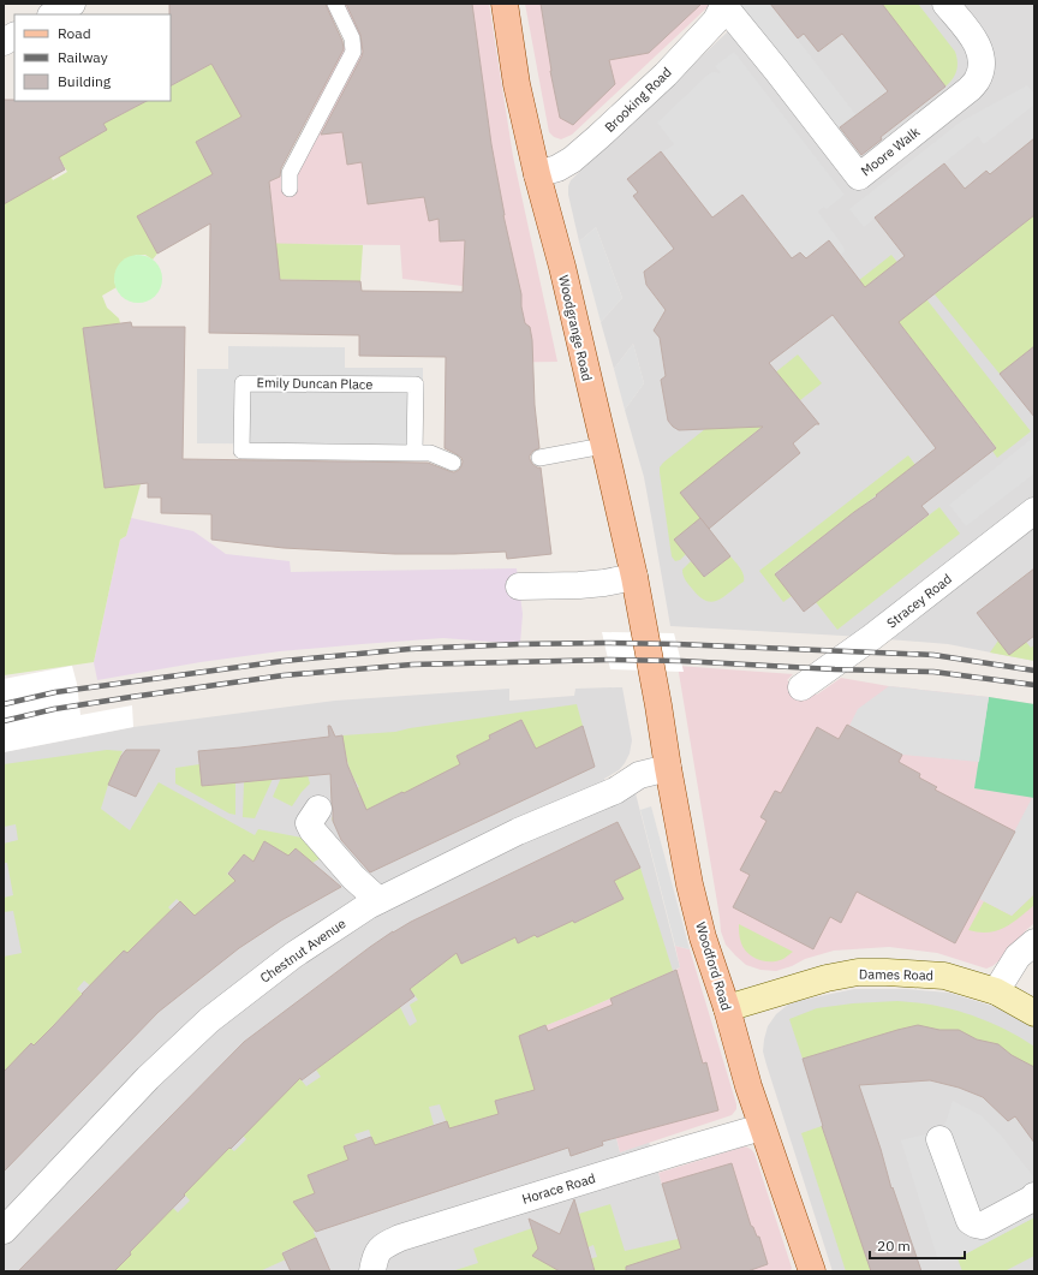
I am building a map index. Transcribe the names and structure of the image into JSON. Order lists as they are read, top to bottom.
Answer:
{
  "streets": {
    "main road": ["Woodgrange Road", "Woodford Road", "Dames Road"],
    "street": [
      "Brooking Road",
      "Moore Walk",
      "Stracey Road",
      "Chestnut Avenue",
      "Horace Road"
    ],
    "lane": ["Emily Duncan Place"]
  },
  "crossings": [
    ["Brooking Road", "Moore Walk"],
    ["Brooking Road", "Woodgrange Road"],
    ["Woodgrange Road", "Woodford Road"],
    ["Chestnut Avenue", "Woodford Road"],
    ["Woodford Road", "Dames Road"],
    ["Woodford Road", "Horace Road"]
  ],
  "legend": ["Road", "Railway", "Building"],
  "scale_bar": "20 m"
}
